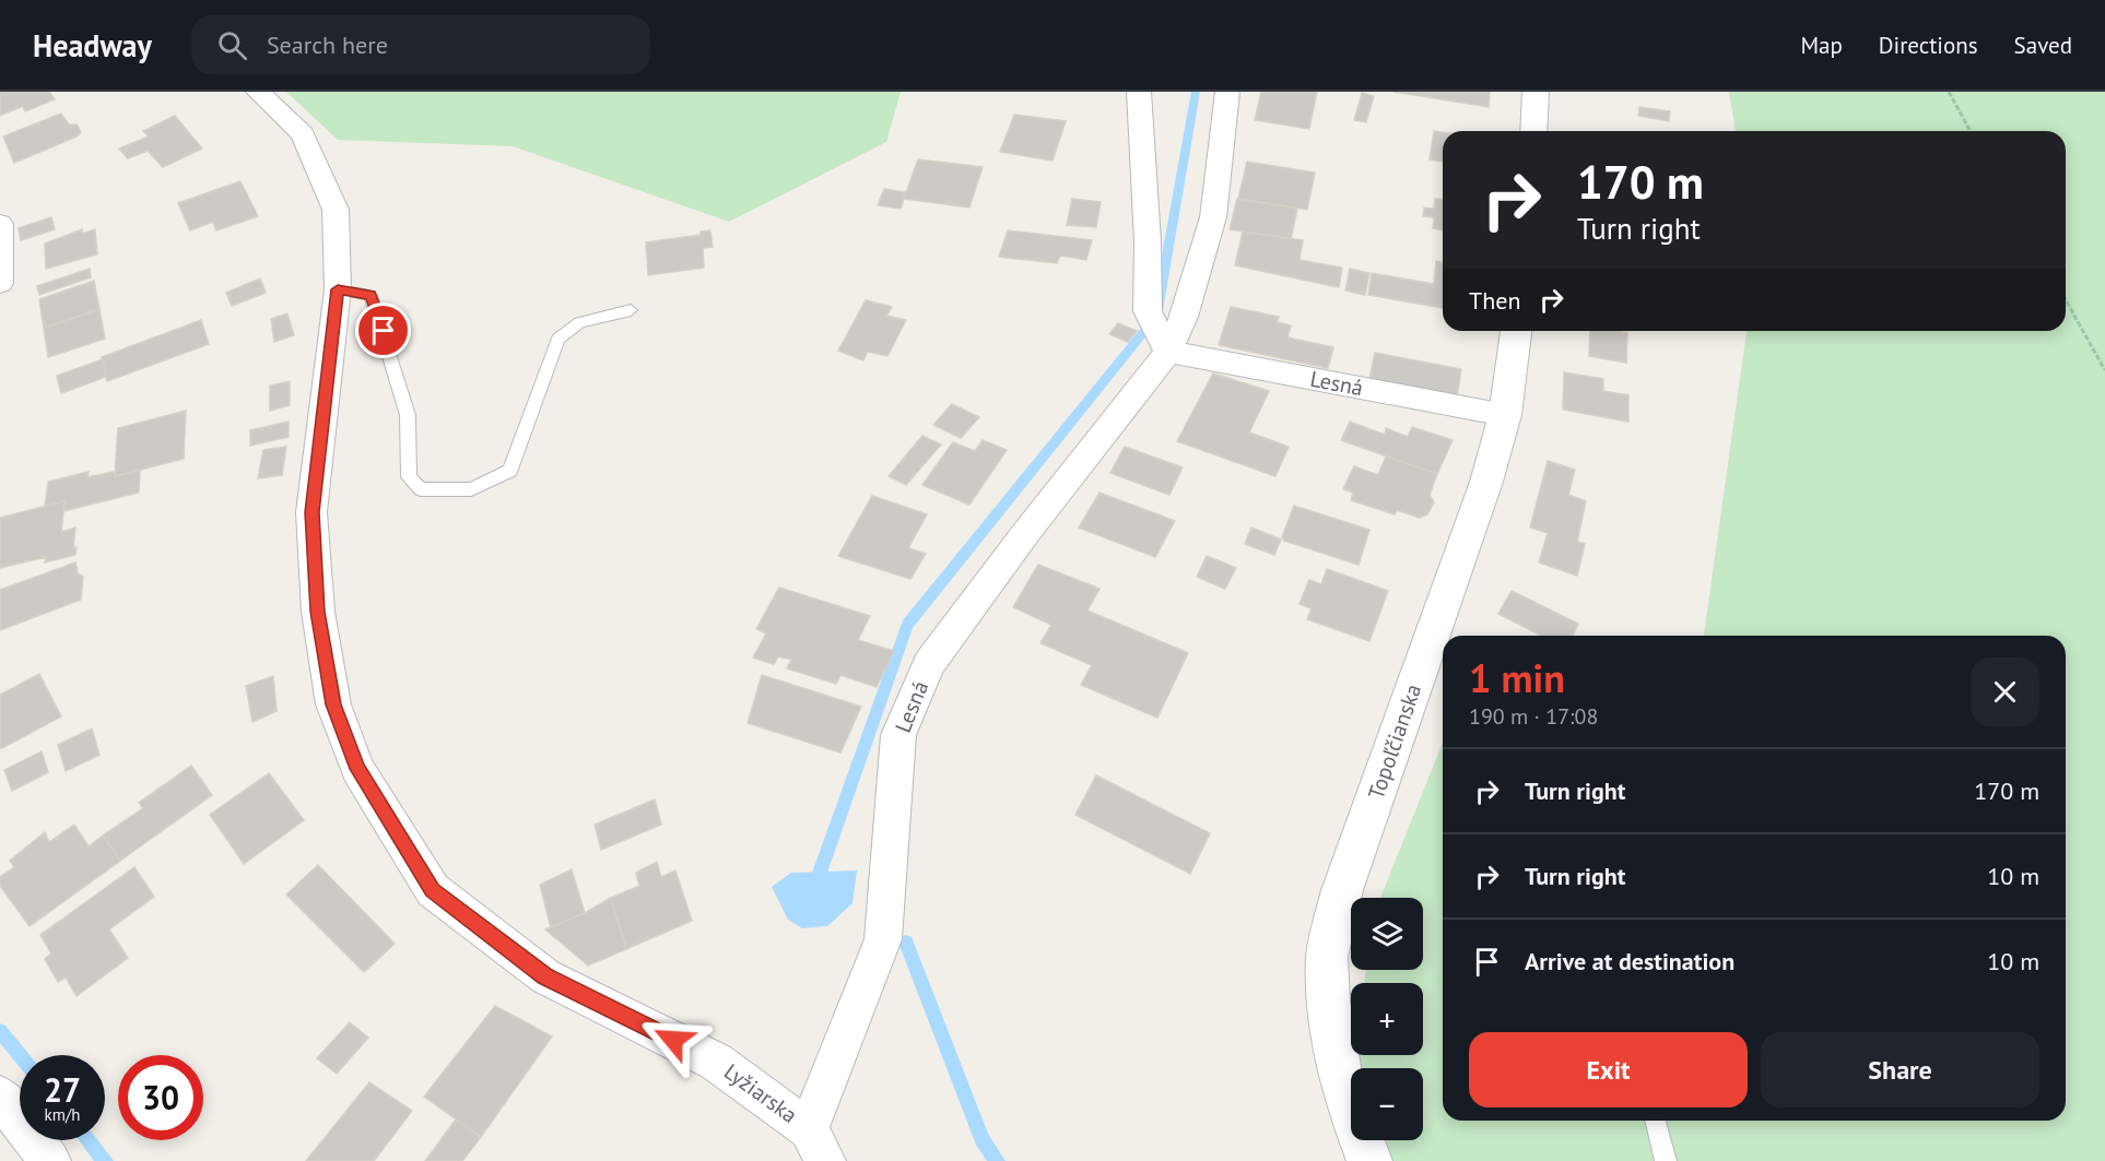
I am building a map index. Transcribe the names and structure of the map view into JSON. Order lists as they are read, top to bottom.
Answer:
{
  "streets": {
    "main road": ["Topoľčianska"],
    "street": ["Lesná", "Lyžiarska"]
  },
  "crossings": [
    ["Lesná", "Topoľčianska"],
    ["Lesná", "Lyžiarska"]
  ],
  "page": {
    "header": "Headway",
    "search": "Search here",
    "nav": ["Map", "Directions", "Saved"],
    "turn": ["170 m", "Turn right"],
    "then": "Then",
    "heading": ["1 min", "190 m · 17:08"],
    "list": [
      {
        "name": "Turn right",
        "value": "170 m"
      },
      {
        "name": "Turn right",
        "value": "10 m"
      },
      {
        "name": "Arrive at destination",
        "value": "10 m"
      }
    ],
    "map_buttons": ["+", "−"],
    "buttons": ["Exit", "Share"],
    "speed": "27 km/h",
    "limit": "30"
  }
}
